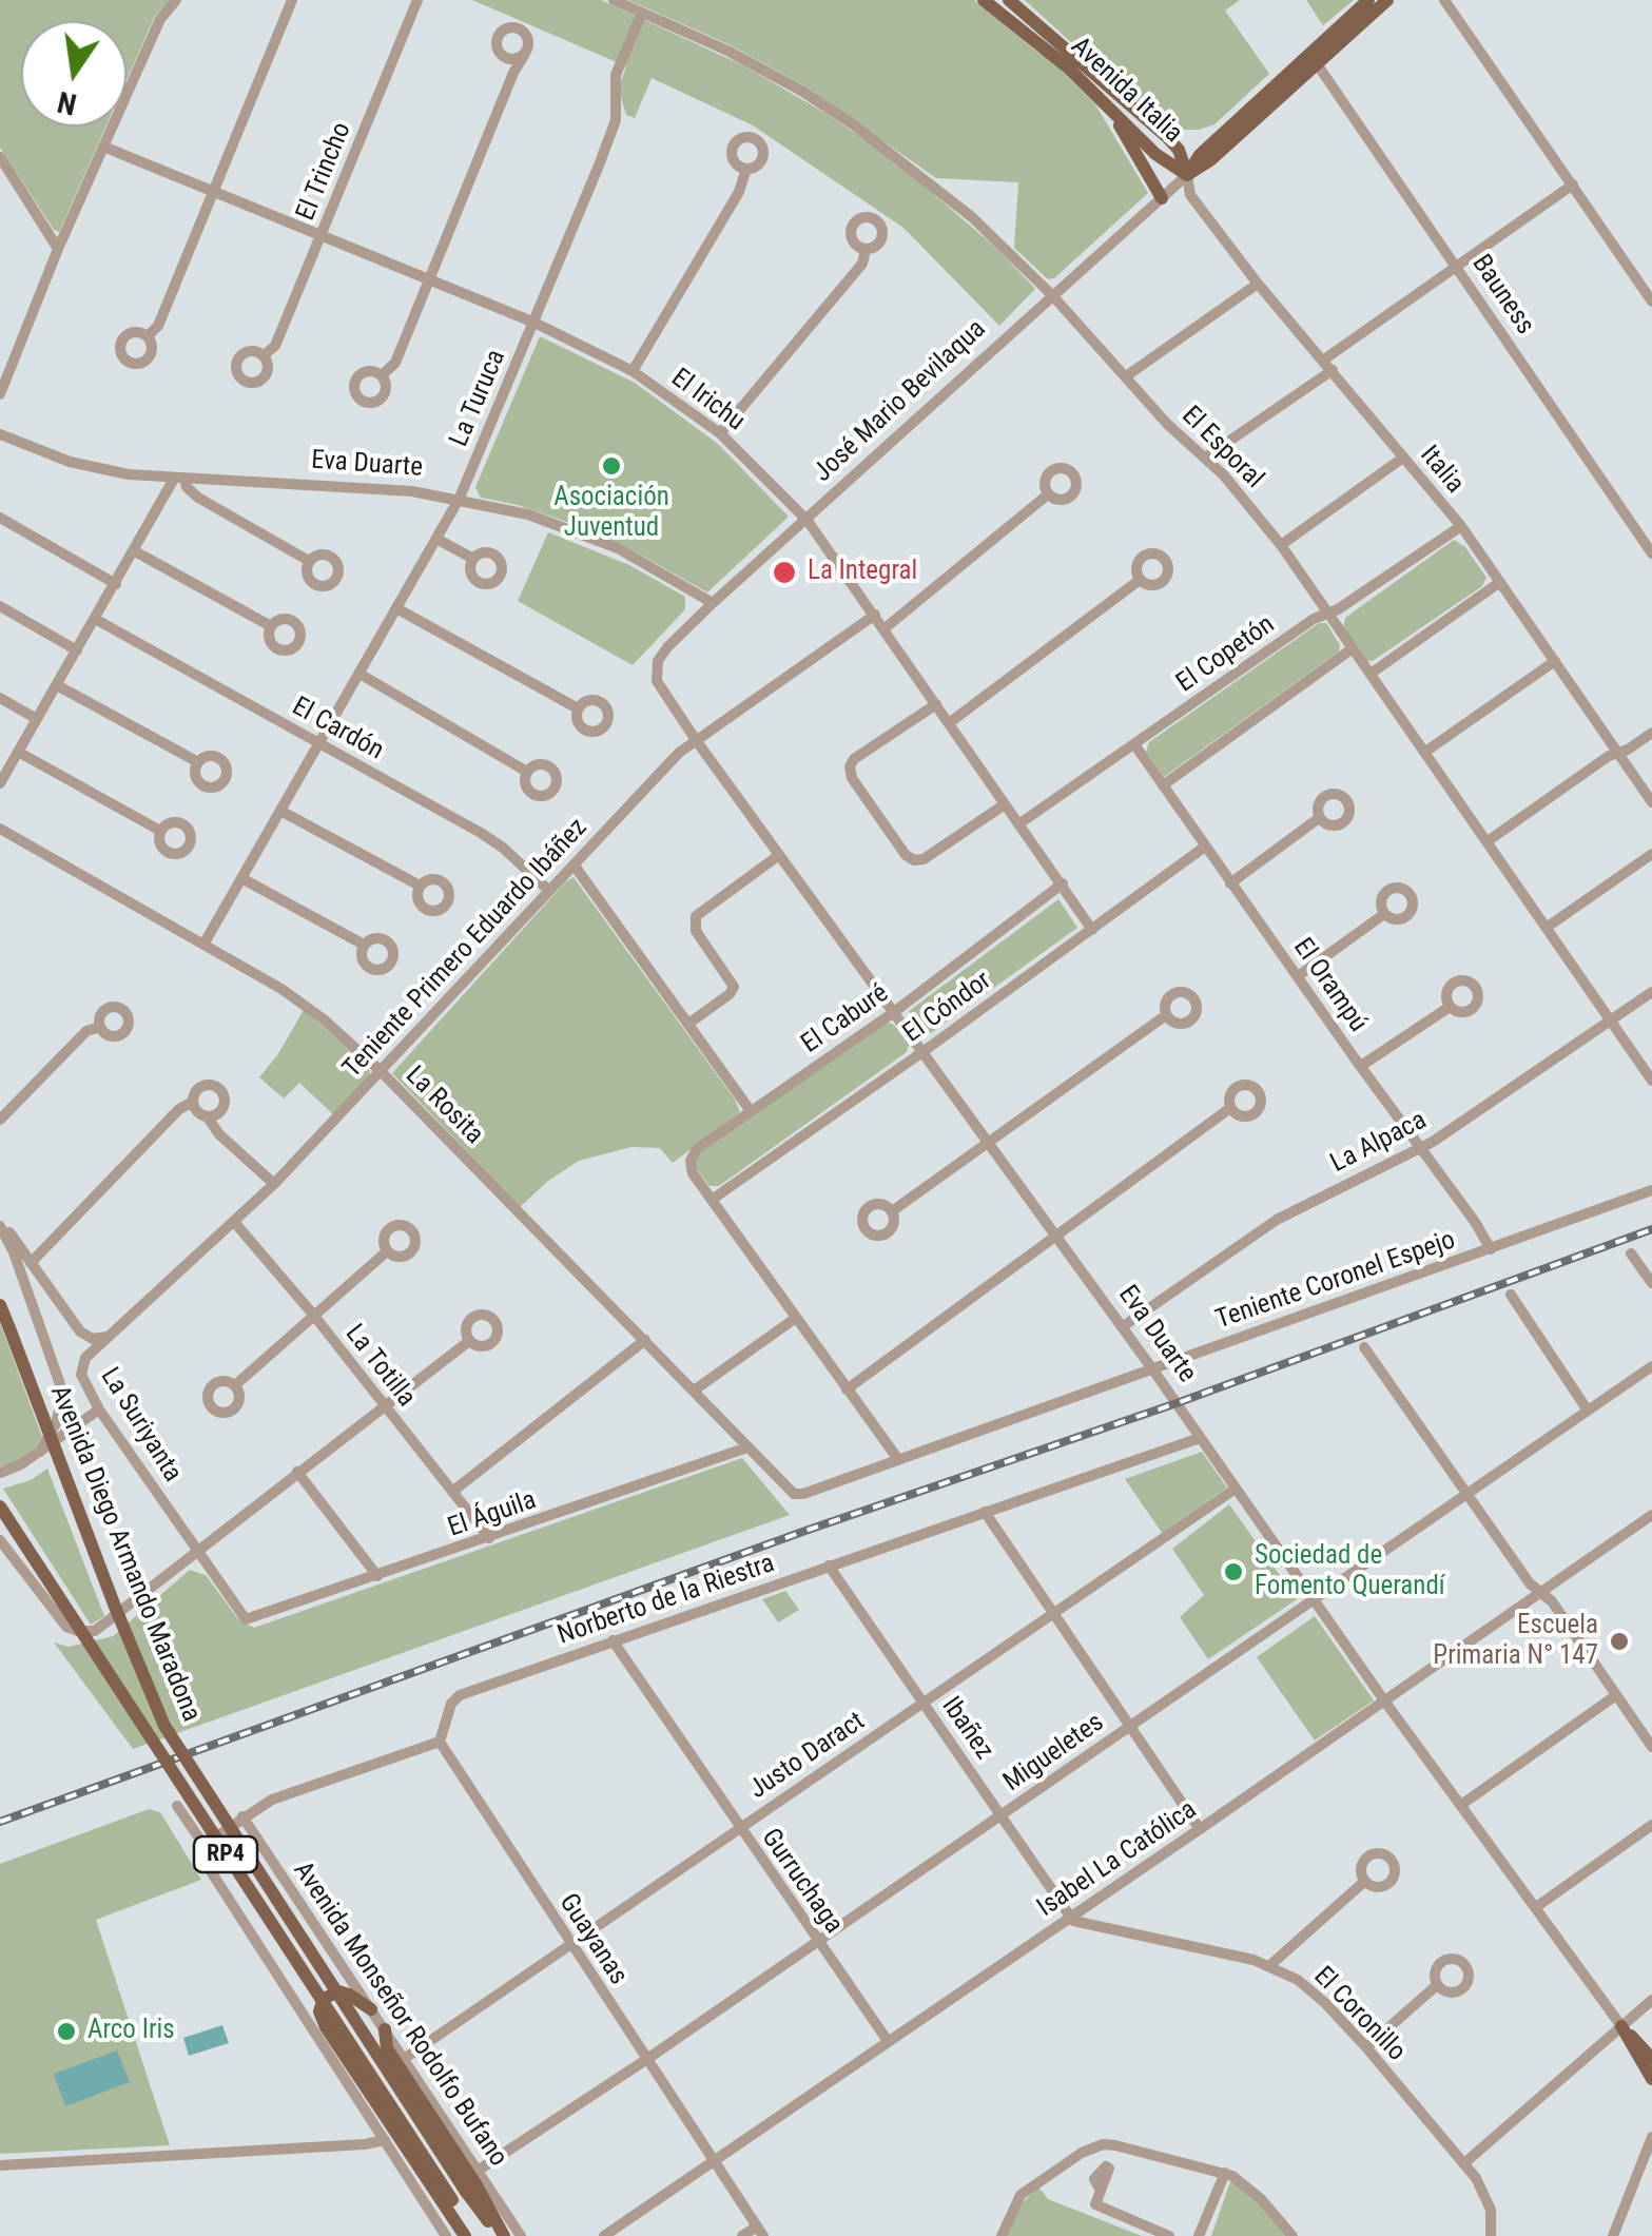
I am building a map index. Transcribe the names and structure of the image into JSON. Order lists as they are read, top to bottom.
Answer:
{
  "streets": {
    "main road": [
      "Avenida Italia",
      "José Mario Bevilaqua",
      "Eva Duarte",
      "Avenida Diego Armando Maradona",
      "RP4"
    ],
    "street": [
      "El Trincho",
      "Bauness",
      "La Turuca",
      "El Irichu",
      "El Esporal",
      "Italia",
      "El Copetón",
      "El Cardón",
      "Teniente Primero Eduardo Ibáñez",
      "El Orampú",
      "El Cóndor",
      "El Caburé",
      "La Rosita",
      "La Alpaca",
      "Teniente Coronel Espejo",
      "La Totilla",
      "La Suriyanta",
      "El Águila",
      "Norberto de la Riestra",
      "Ibañez",
      "Migueletes",
      "Justo Daract",
      "Isabel La Católica",
      "Gurruchaga",
      "Guayanas",
      "Avenida Monseñor Rodolfo Bufano",
      "El Coronillo"
    ]
  },
  "crossings": [
    ["Avenida Italia", "José Mario Bevilaqua"],
    ["Avenida Italia", "Italia"],
    ["El Trincho", "El Irichu"],
    ["Bauness", "José Mario Bevilaqua"],
    ["La Turuca", "El Irichu"],
    ["La Turuca", "El Esporal"],
    ["La Turuca", "Eva Duarte"],
    ["La Turuca", "El Cardón"],
    ["La Turuca", "La Rosita"],
    ["El Irichu", "José Mario Bevilaqua"],
    ["El Irichu", "El Copetón"],
    ["El Irichu", "Teniente Primero Eduardo Ibáñez"],
    ["El Irichu", "El Cóndor"],
    ["El Irichu", "El Caburé"],
    ["José Mario Bevilaqua", "El Esporal"],
    ["José Mario Bevilaqua", "Eva Duarte"],
    ["José Mario Bevilaqua", "Italia"],
    ["El Esporal", "El Copetón"],
    ["El Esporal", "La Alpaca"],
    ["Eva Duarte", "Teniente Primero Eduardo Ibáñez"],
    ["Eva Duarte", "El Cóndor"],
    ["Eva Duarte", "El Caburé"],
    ["Eva Duarte", "La Alpaca"],
    ["Eva Duarte", "Teniente Coronel Espejo"],
    ["Eva Duarte", "Norberto de la Riestra"],
    ["Eva Duarte", "Migueletes"],
    ["Eva Duarte", "Justo Daract"],
    ["Eva Duarte", "Isabel La Católica"],
    ["Italia", "El Copetón"],
    ["El Copetón", "El Orampú"],
    ["El Cardón", "Teniente Primero Eduardo Ibáñez"],
    ["Teniente Primero Eduardo Ibáñez", "La Rosita"],
    ["Teniente Primero Eduardo Ibáñez", "La Totilla"],
    ["Teniente Primero Eduardo Ibáñez", "La Suriyanta"],
    ["El Orampú", "El Cóndor"],
    ["El Orampú", "La Alpaca"],
    ["El Orampú", "Teniente Coronel Espejo"],
    ["El Cóndor", "El Caburé"],
    ["La Rosita", "Teniente Coronel Espejo"],
    ["La Rosita", "El Águila"],
    ["La Totilla", "El Águila"],
    ["La Suriyanta", "El Águila"],
    ["Norberto de la Riestra", "Ibañez"],
    ["Norberto de la Riestra", "Gurruchaga"],
    ["Norberto de la Riestra", "Guayanas"],
    ["Ibañez", "Migueletes"],
    ["Ibañez", "Justo Daract"],
    ["Ibañez", "Isabel La Católica"],
    ["Ibañez", "El Coronillo"],
    ["Migueletes", "Gurruchaga"],
    ["Migueletes", "Guayanas"],
    ["Migueletes", "Avenida Monseñor Rodolfo Bufano"],
    ["Justo Daract", "Gurruchaga"],
    ["Justo Daract", "Guayanas"],
    ["Justo Daract", "Avenida Monseñor Rodolfo Bufano"],
    ["Isabel La Católica", "Gurruchaga"],
    ["Isabel La Católica", "Guayanas"],
    ["Isabel La Católica", "El Coronillo"]
  ],
  "places": [
    "Asociación Juventud",
    "La Integral",
    "Sociedad de Fomento Querandí",
    "Escuela Primaria N° 147",
    "Arco Iris"
  ],
  "north": "bottom"
}
